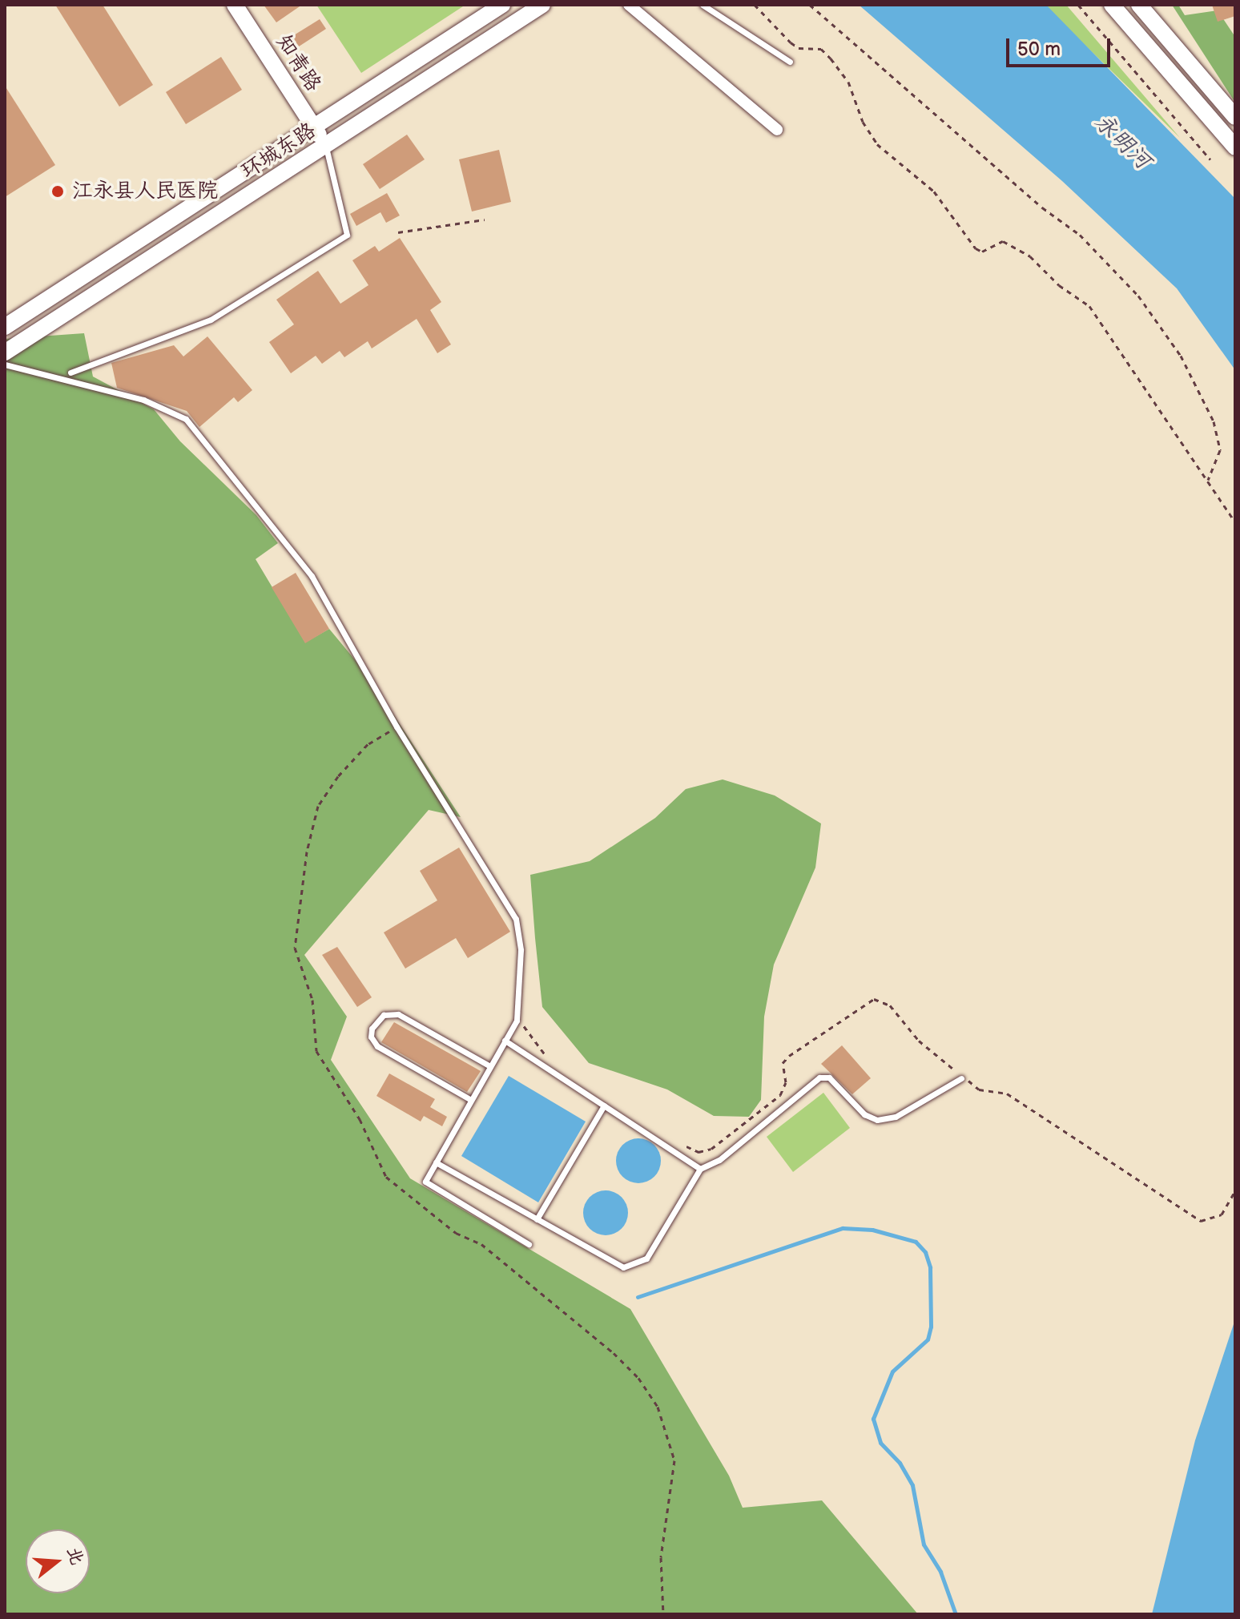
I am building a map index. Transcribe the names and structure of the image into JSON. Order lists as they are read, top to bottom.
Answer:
{
  "streets": {
    "main road": ["知青路", "环城东路"]
  },
  "crossings": [
    ["知青路", "环城东路"]
  ],
  "water": ["永明河"],
  "places": ["江永县人民医院"],
  "scale_bar": "50 m",
  "north": "right"
}
